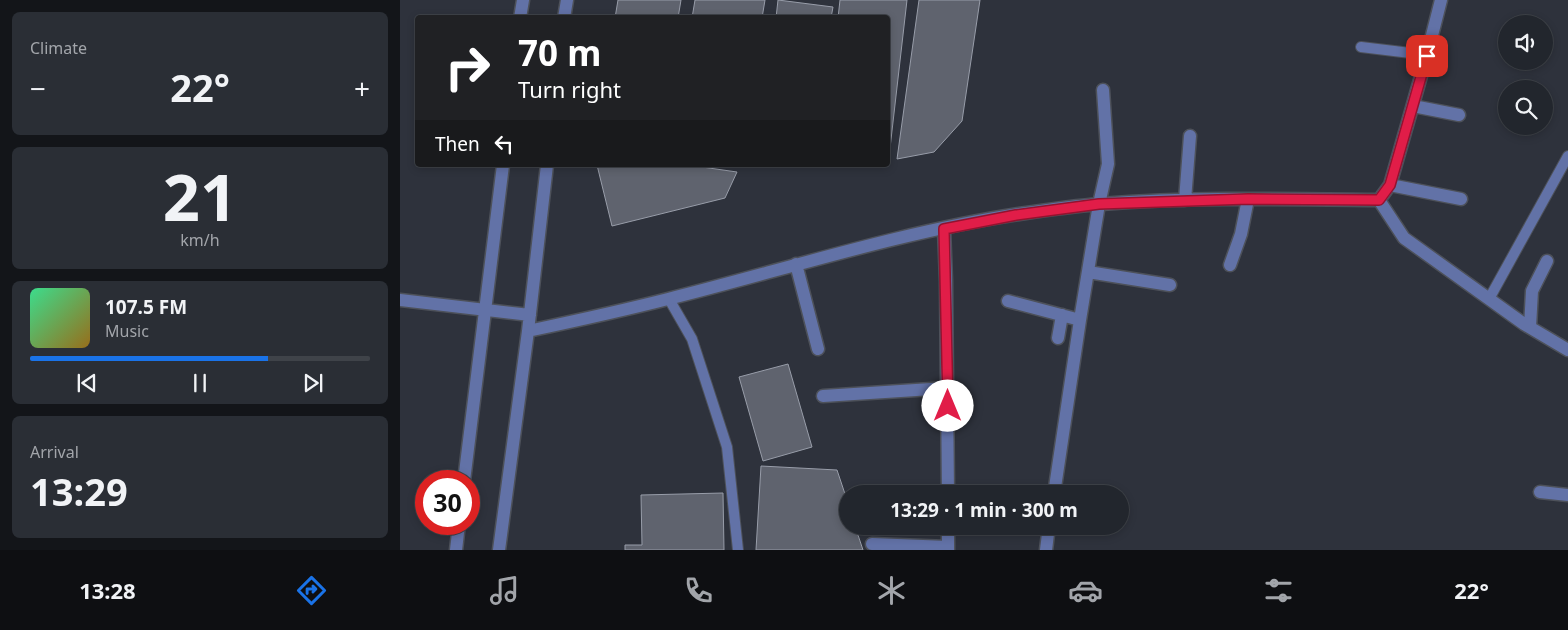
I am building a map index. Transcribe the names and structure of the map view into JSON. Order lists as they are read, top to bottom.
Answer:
{
  "page": {
    "tile": [
      "Climate",
      ["21", "km/h"],
      ["Arrival", "13:29"]
    ],
    "turn": ["70 m", "Turn right"],
    "heat": ["−", "22°", "+"],
    "then": "Then",
    "song": ["107.5 FM", "Music"],
    "limit": "30",
    "trip": "13:29 · 1 min · 300 m",
    "tabs": ["13:28", "22°"]
  }
}
